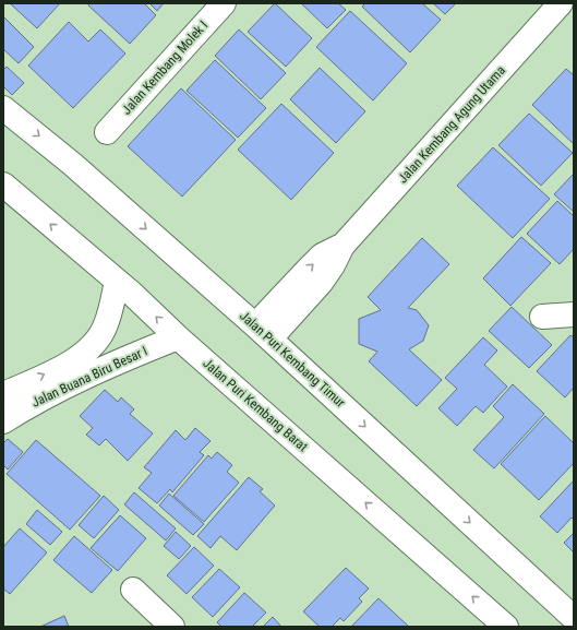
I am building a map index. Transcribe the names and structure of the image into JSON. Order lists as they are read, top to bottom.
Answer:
{
  "streets": {
    "street": [
      "Jalan Kembang Molek I",
      "Jalan Kembang Agung Utama",
      "Jalan Puri Kembang Timur",
      "Jalan Buana Biru Besar I",
      "Jalan Puri Kembang Barat"
    ]
  },
  "crossings": [
    ["Jalan Kembang Agung Utama", "Jalan Puri Kembang Timur"],
    ["Jalan Buana Biru Besar I", "Jalan Puri Kembang Barat"]
  ],
  "one_way": ["Jalan Puri Kembang Timur", "Jalan Puri Kembang Barat"]
}
